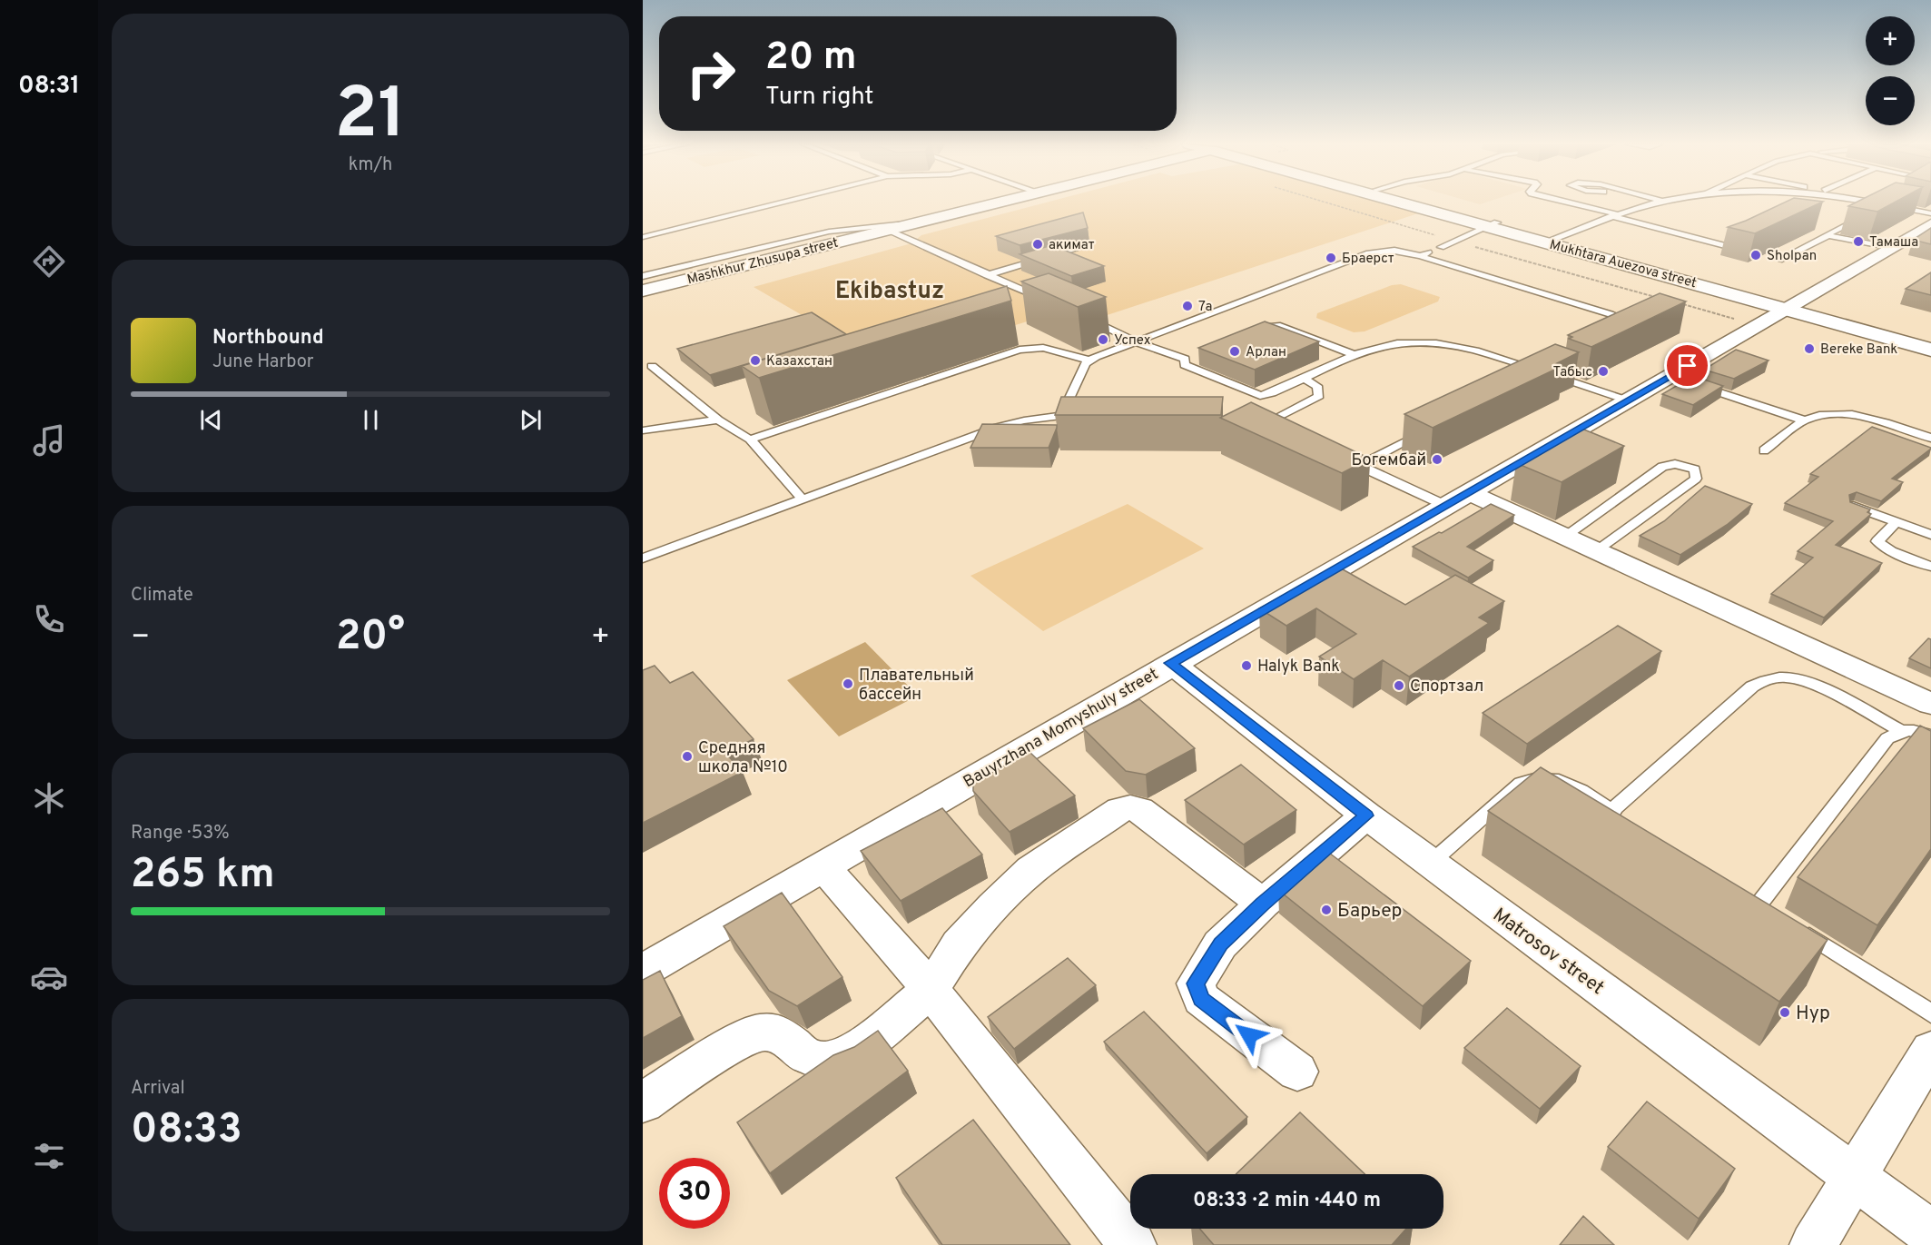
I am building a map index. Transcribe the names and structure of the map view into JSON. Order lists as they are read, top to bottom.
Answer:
{
  "streets": {
    "street": [
      "Mashkhur Zhusupa street",
      "Mukhtara Auezova street",
      "Bauyrzhana Momyshuly street",
      "Matrosov street"
    ]
  },
  "crossings": [
    ["Mukhtara Auezova street", "Bauyrzhana Momyshuly street"],
    ["Bauyrzhana Momyshuly street", "Matrosov street"]
  ],
  "districts": ["Ekibastuz"],
  "places": [
    "Тамаша",
    "акимат",
    "Sholpan",
    "Браерст",
    "7а",
    "Успех",
    "Bereke Bank",
    "Арлан",
    "Казахстан",
    "Табыс",
    "Богембай",
    "Halyk Bank",
    "Плавательный бассейн",
    "Спортзал",
    "Средняя школа №10",
    "Барьер",
    "Нур"
  ],
  "page": {
    "tabs": "08:31",
    "tile": [
      ["21", "km/h"],
      "Climate",
      ["Range · 53%", "265 km"],
      ["Arrival", "08:33"]
    ],
    "map_buttons": ["+", "−"],
    "turn": ["20 m", "Turn right"],
    "song": ["Northbound", "June Harbor"],
    "heat": ["−", "20°", "+"],
    "limit": "30",
    "trip": "08:33 · 2 min · 440 m"
  }
}
